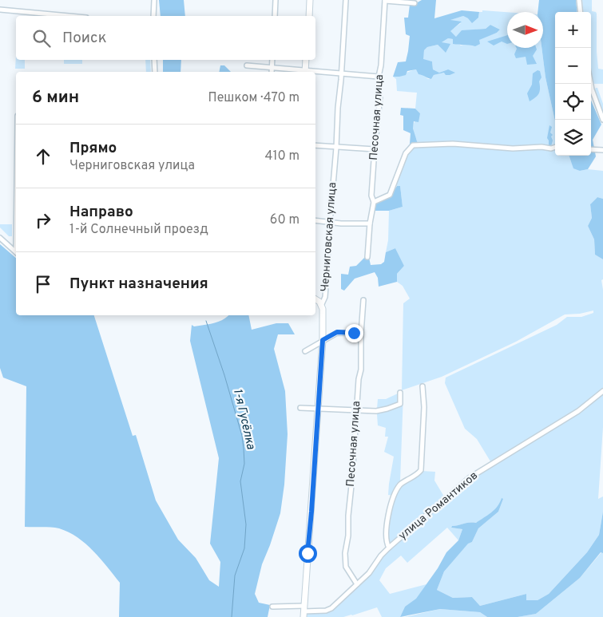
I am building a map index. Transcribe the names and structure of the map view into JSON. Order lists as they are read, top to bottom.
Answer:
{
  "streets": {
    "street": ["Песочная улица", "Черниговская улица", "улица Романтиков"]
  },
  "crossings": [
    ["Песочная улица", "улица Романтиков"],
    ["Черниговская улица", "улица Романтиков"]
  ],
  "water": ["1-я Гусёлка"],
  "north": "right",
  "page": {
    "map_buttons": ["+", "−"],
    "search": "Поиск",
    "heading": ["6 мин", "Пешком · 470 m"],
    "list": [
      ["Прямо", "Черниговская улица", "410 m"],
      ["Направо", "1-й Солнечный проезд", "60 m"],
      "Пункт назначения"
    ]
  }
}
